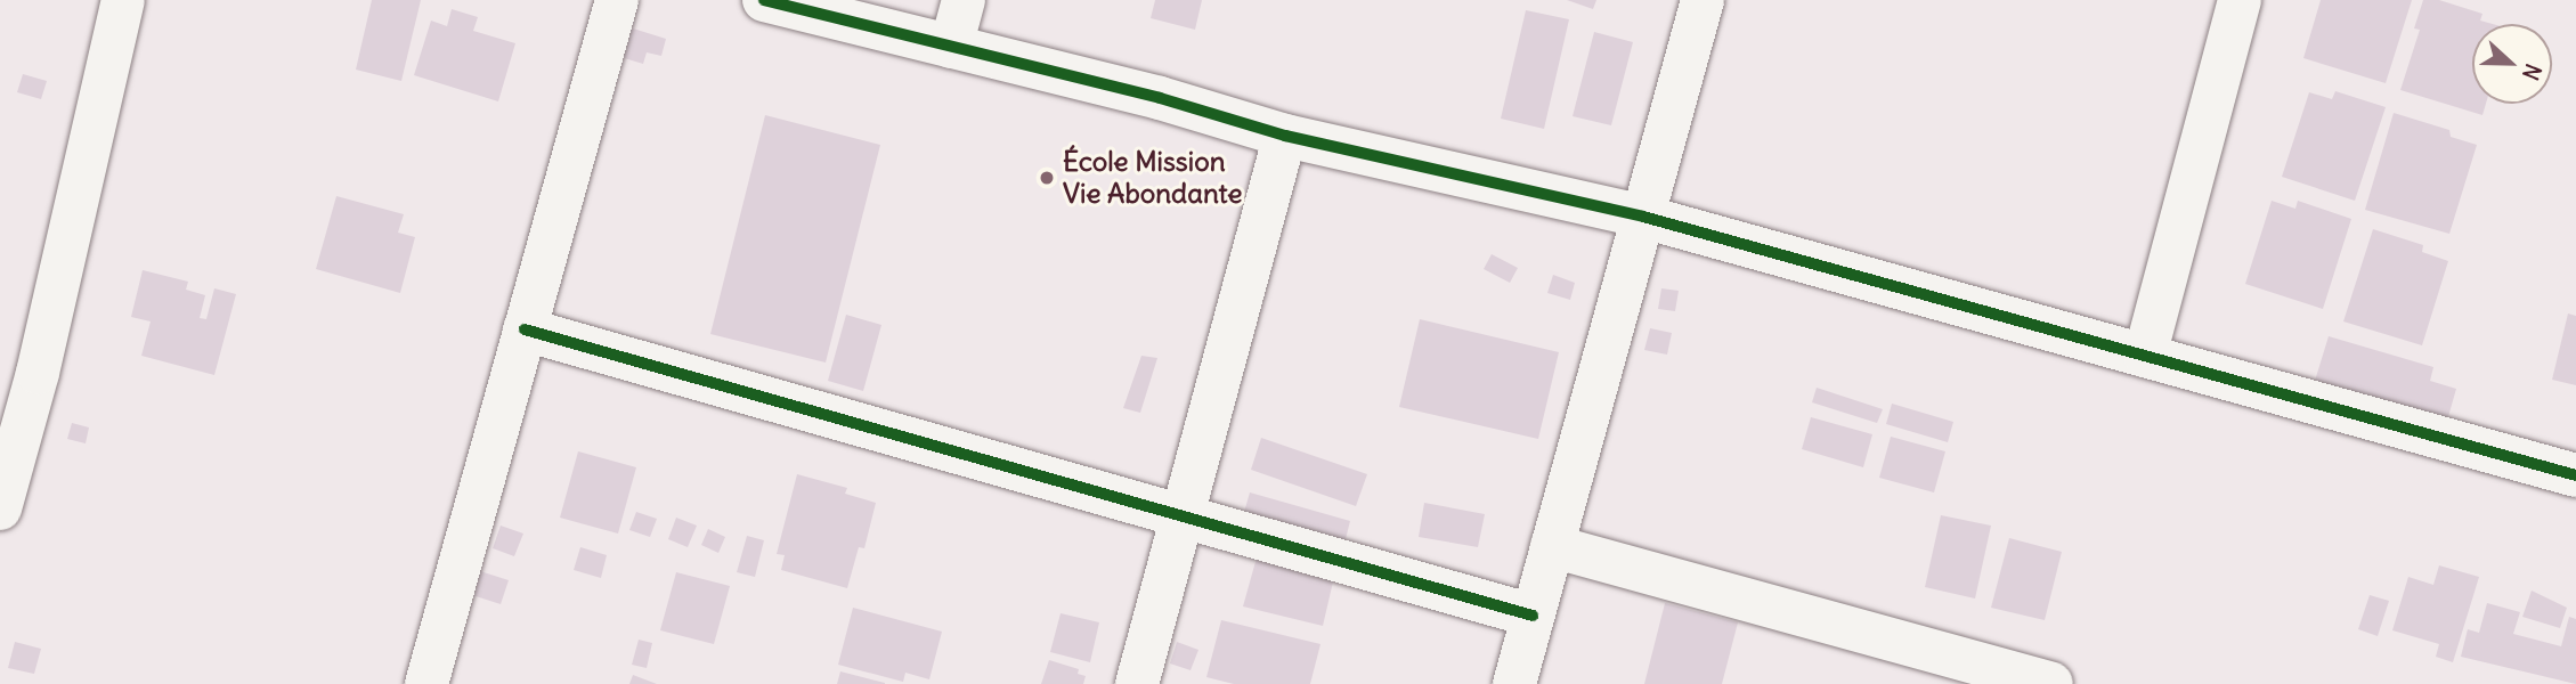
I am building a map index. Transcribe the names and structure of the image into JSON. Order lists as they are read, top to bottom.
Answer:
{
  "places": ["École Mission Vie Abondante"],
  "north": "right"
}
